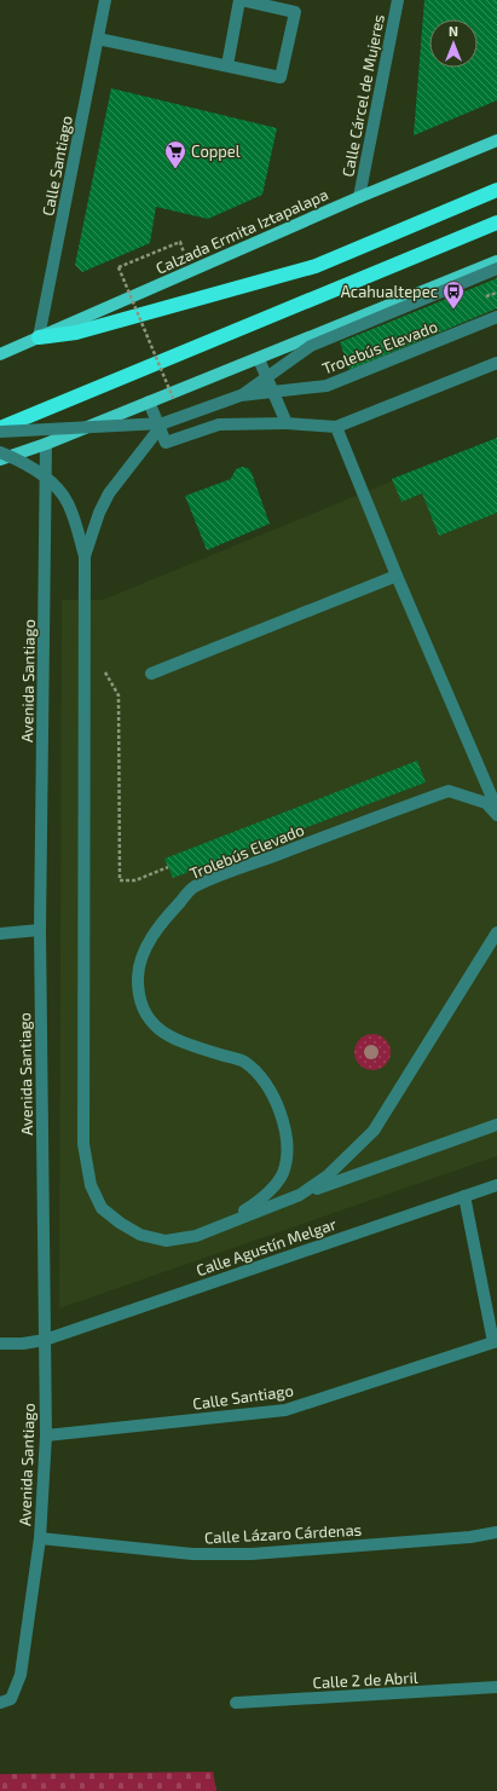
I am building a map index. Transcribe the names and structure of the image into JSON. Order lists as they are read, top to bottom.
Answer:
{
  "streets": {
    "main road": ["Calzada Ermita Iztapalapa"],
    "street": [
      "Calle Cárcel de Mujeres",
      "Calle Santiago",
      "Trolebús Elevado",
      "Avenida Santiago",
      "Calle Agustín Melgar",
      "Calle Lázaro Cárdenas",
      "Calle 2 de Abril"
    ]
  },
  "crossings": [
    ["Calle Cárcel de Mujeres", "Calzada Ermita Iztapalapa"],
    ["Calle Santiago", "Calzada Ermita Iztapalapa"],
    ["Calle Santiago", "Avenida Santiago"],
    ["Calle Santiago", "Calle Agustín Melgar"],
    ["Avenida Santiago", "Calle Agustín Melgar"],
    ["Avenida Santiago", "Calle Lázaro Cárdenas"]
  ],
  "places": {
    "supermarket": ["Coppel"],
    "bus stop": ["Acahualtepec"]
  },
  "north": "top"
}
